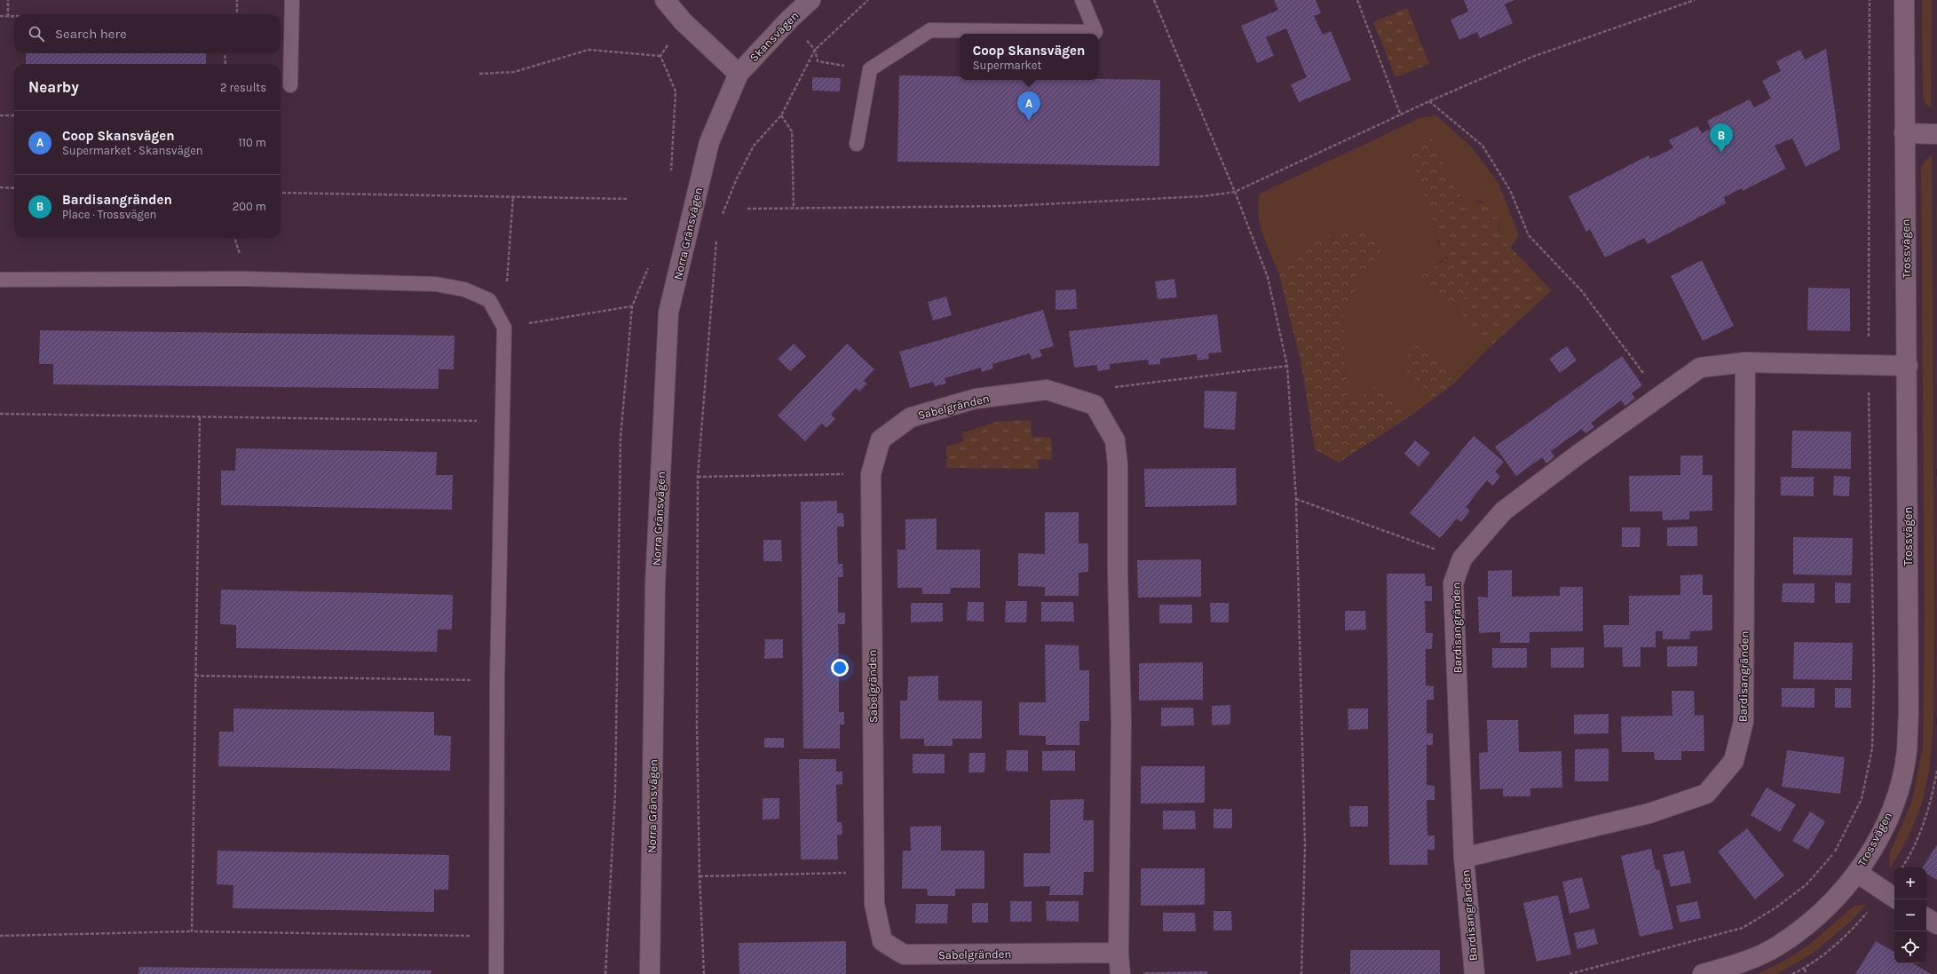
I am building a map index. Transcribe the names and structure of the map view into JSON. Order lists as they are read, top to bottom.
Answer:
{
  "streets": {
    "street": [
      "Skansvägen",
      "Norra Gränsvägen",
      "Trossvägen",
      "Sabelgränden",
      "Bardisangränden"
    ]
  },
  "crossings": [
    ["Skansvägen", "Norra Gränsvägen"],
    ["Trossvägen", "Bardisangränden"]
  ],
  "page": {
    "search": "Search here",
    "popup": ["Coop Skansvägen", "Supermarket"],
    "heading": ["Nearby", "2 results"],
    "pins": ["A", "B"],
    "list": [
      {
        "mark": "A",
        "name": "Coop Skansvägen",
        "note": "Supermarket · Skansvägen",
        "value": "110 m"
      },
      {
        "mark": "B",
        "name": "Bardisangränden",
        "note": "Place · Trossvägen",
        "value": "200 m"
      }
    ],
    "map_buttons": ["+", "−"]
  }
}
